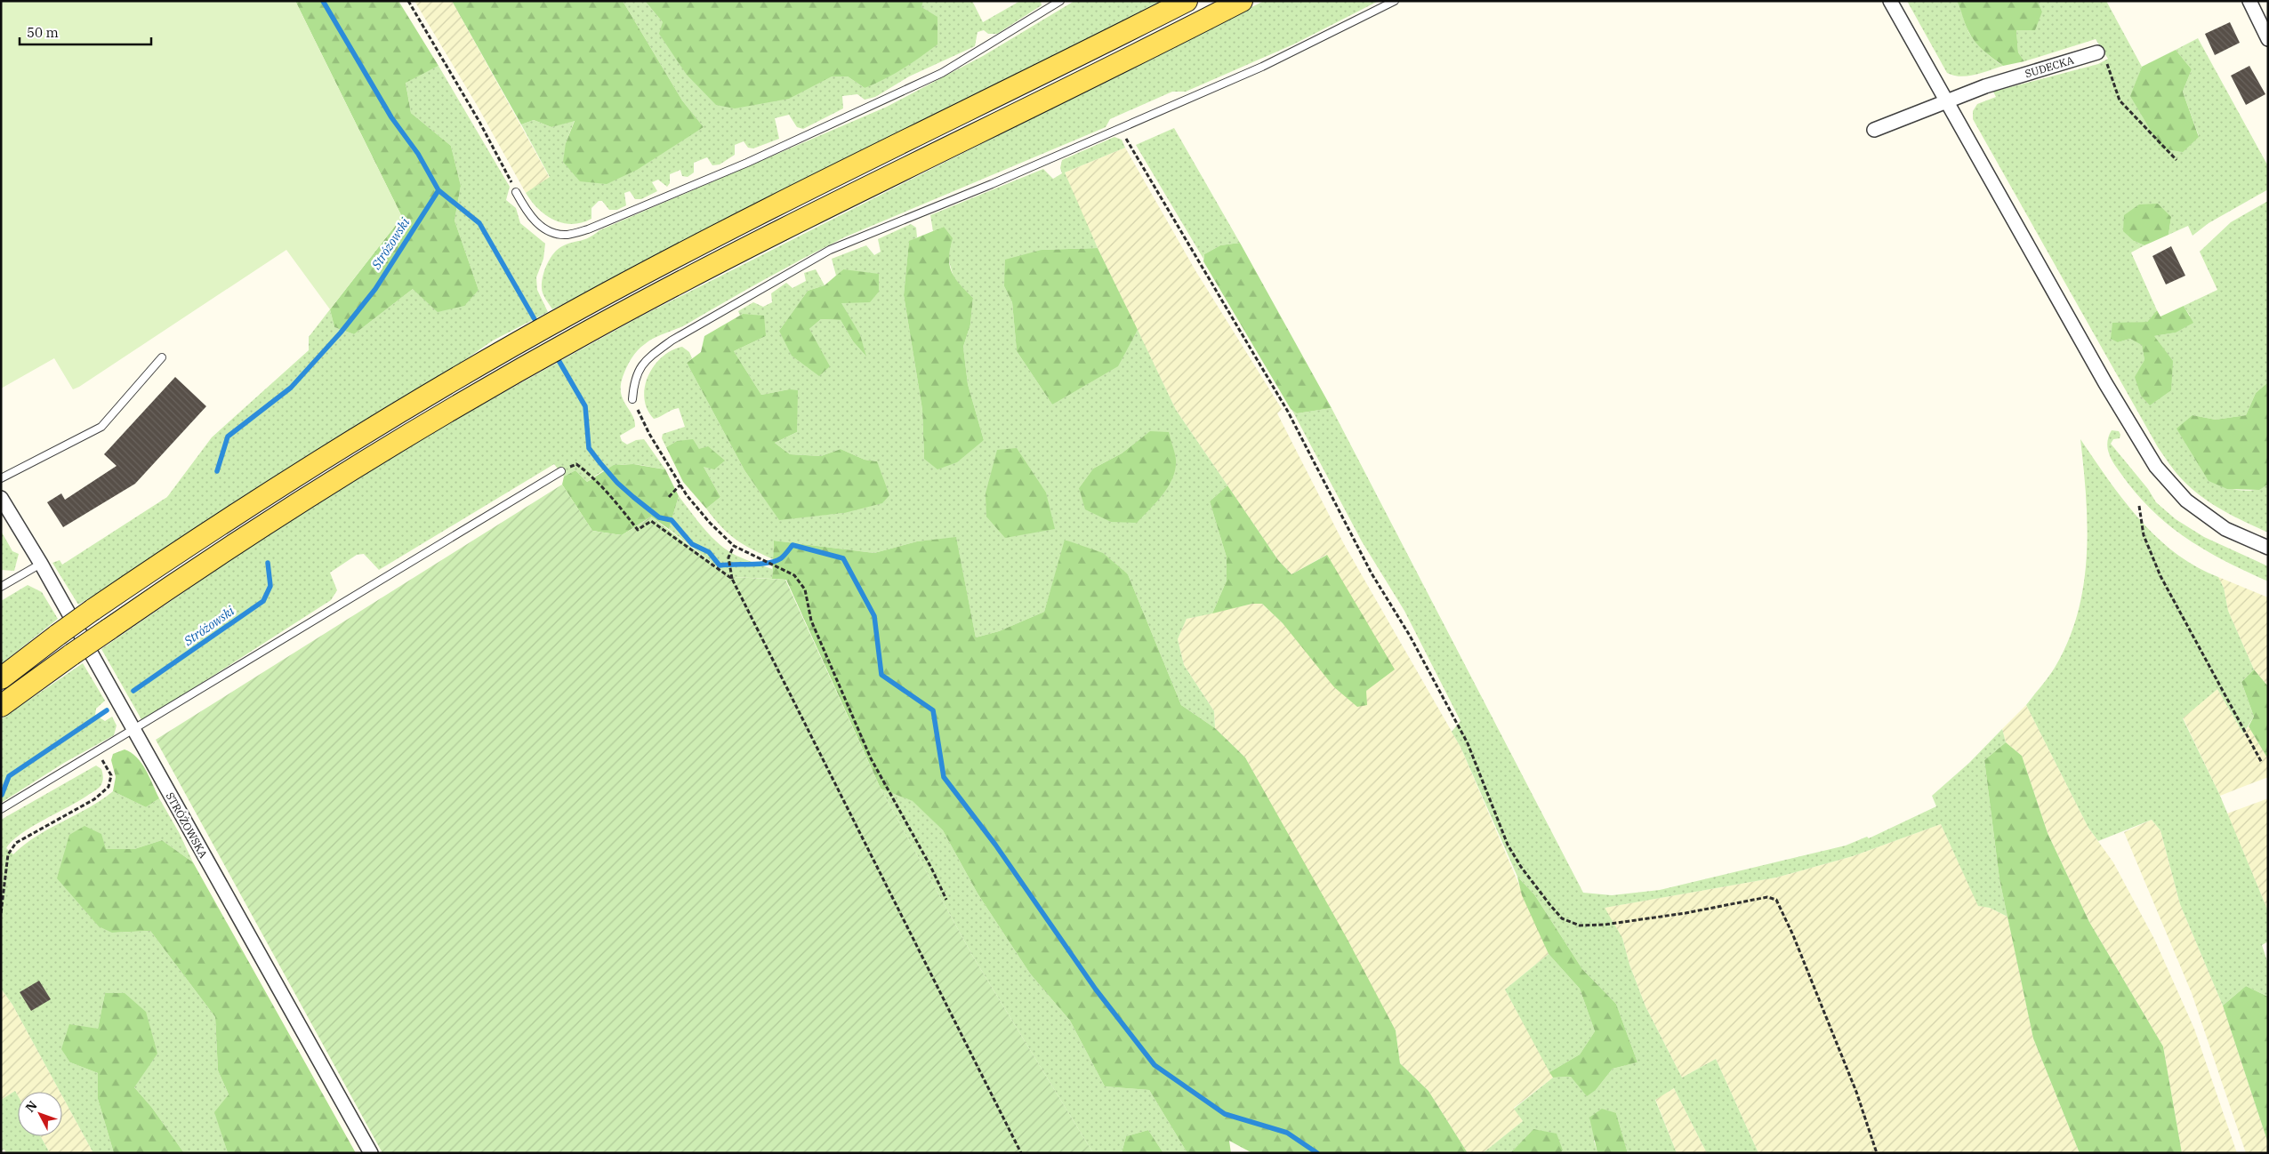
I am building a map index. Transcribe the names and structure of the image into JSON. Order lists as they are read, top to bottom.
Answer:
{
  "streets": {
    "street": ["SUDECKA", "STRÓŻOWSKA"]
  },
  "water": ["Stróżowski"],
  "scale_bar": "50 m",
  "north": "top left"
}
